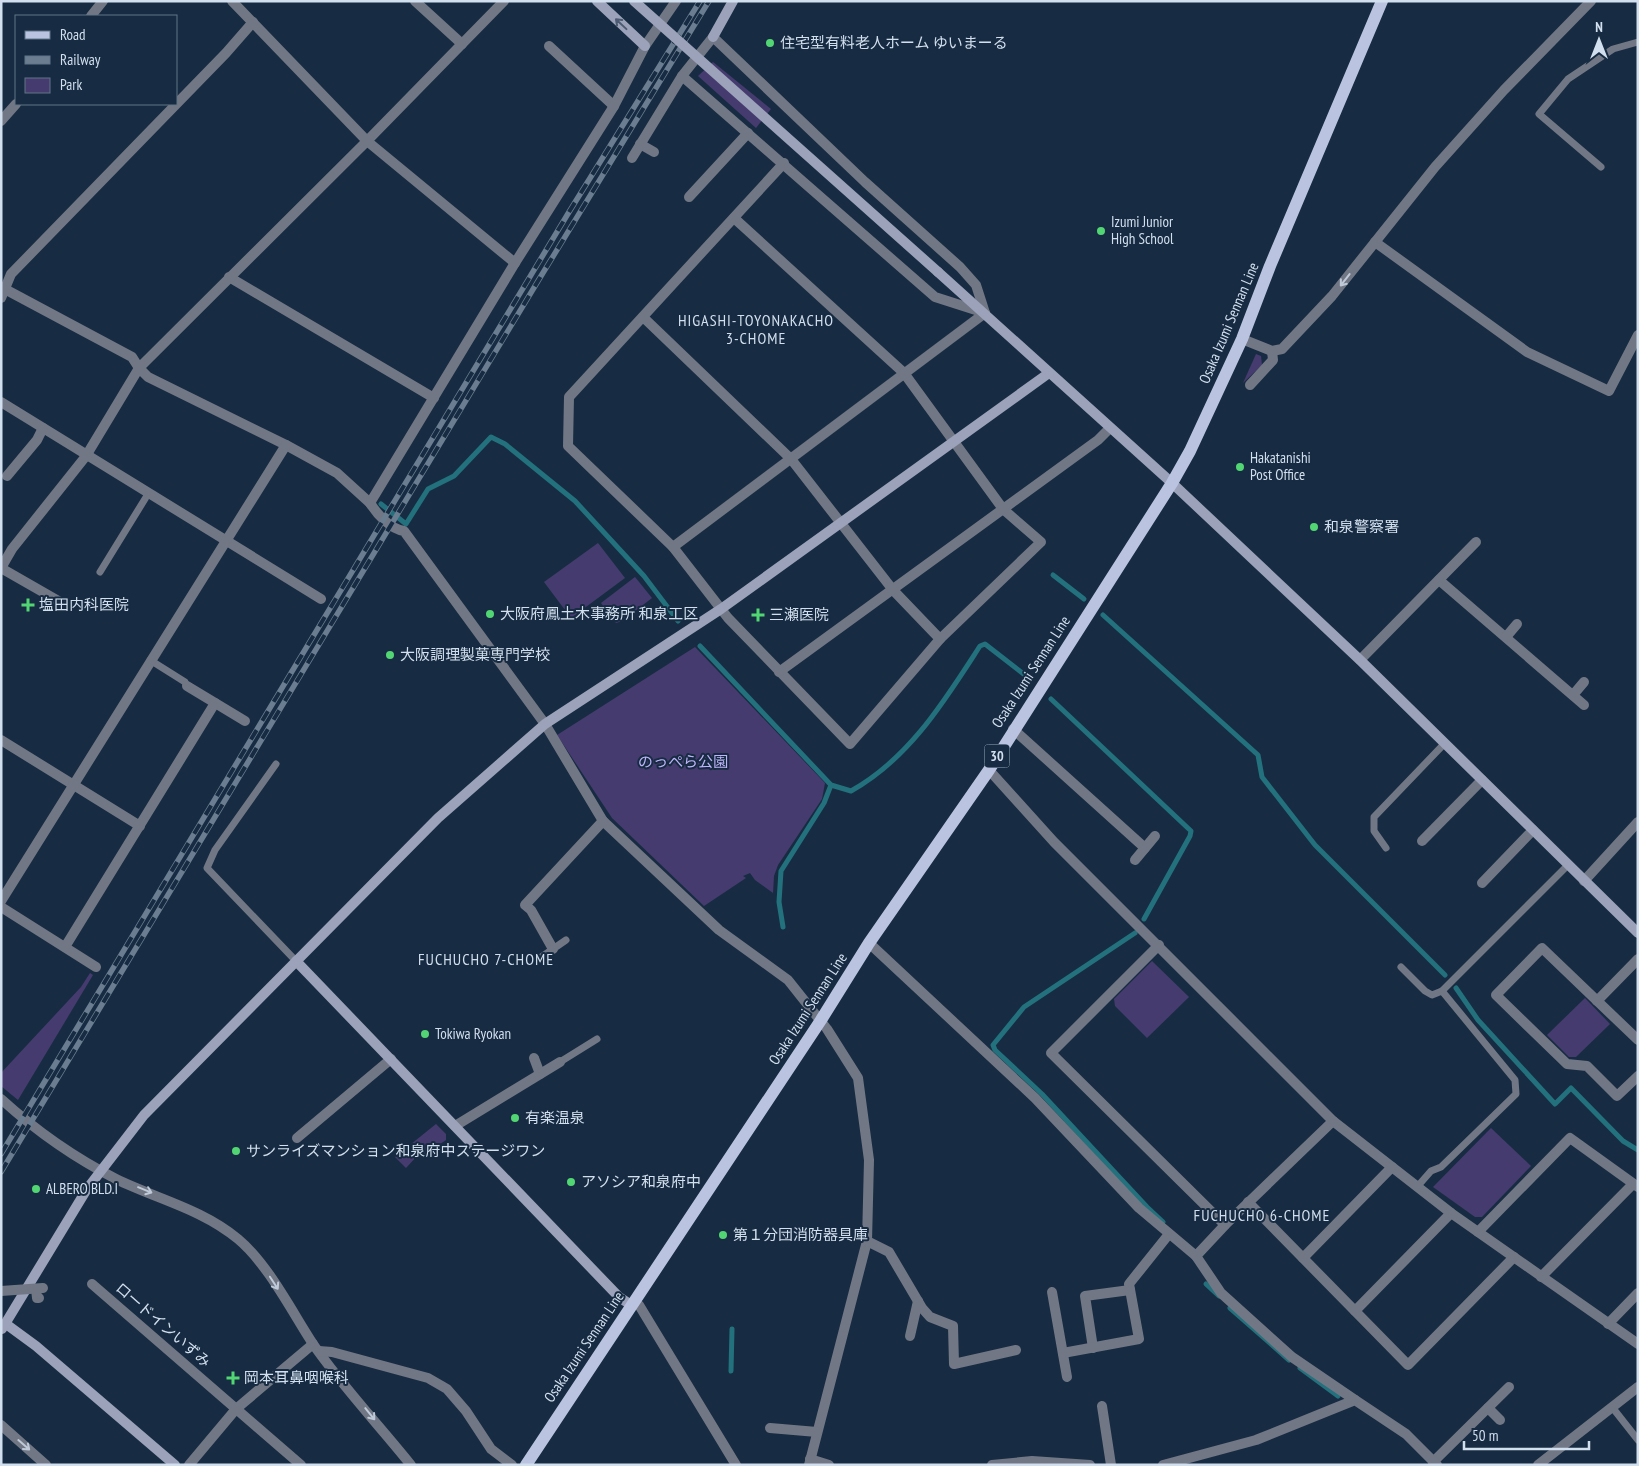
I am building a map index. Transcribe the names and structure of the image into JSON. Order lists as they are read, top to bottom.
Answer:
{
  "streets": {
    "main road": ["Osaka Izumi Sennan Line", "30"],
    "street": ["ロードインいずみ"]
  },
  "districts": ["HIGASHI-TOYONAKACHO 3-CHOME", "FUCHUCHO 7-CHOME", "FUCHUCHO 6-CHOME"],
  "parks": ["のっぺら公園"],
  "places": {
    "other": [
      "住宅型有料老人ホーム ゆいまーる",
      "Izumi Junior High School",
      "Hakatanishi Post Office",
      "和泉警察署",
      "大阪府鳳土木事務所 和泉工区",
      "大阪調理製菓専門学校",
      "Tokiwa Ryokan",
      "有楽温泉",
      "サンライズマンション和泉府中ステージワン",
      "アソシア和泉府中",
      "ALBERO BLD.I",
      "第１分団消防器具庫"
    ],
    "health": ["塩田内科医院", "三瀬医院", "岡本耳鼻咽喉科"]
  },
  "legend": ["Road", "Railway", "Park"],
  "scale_bar": "50 m",
  "north": "top"
}
